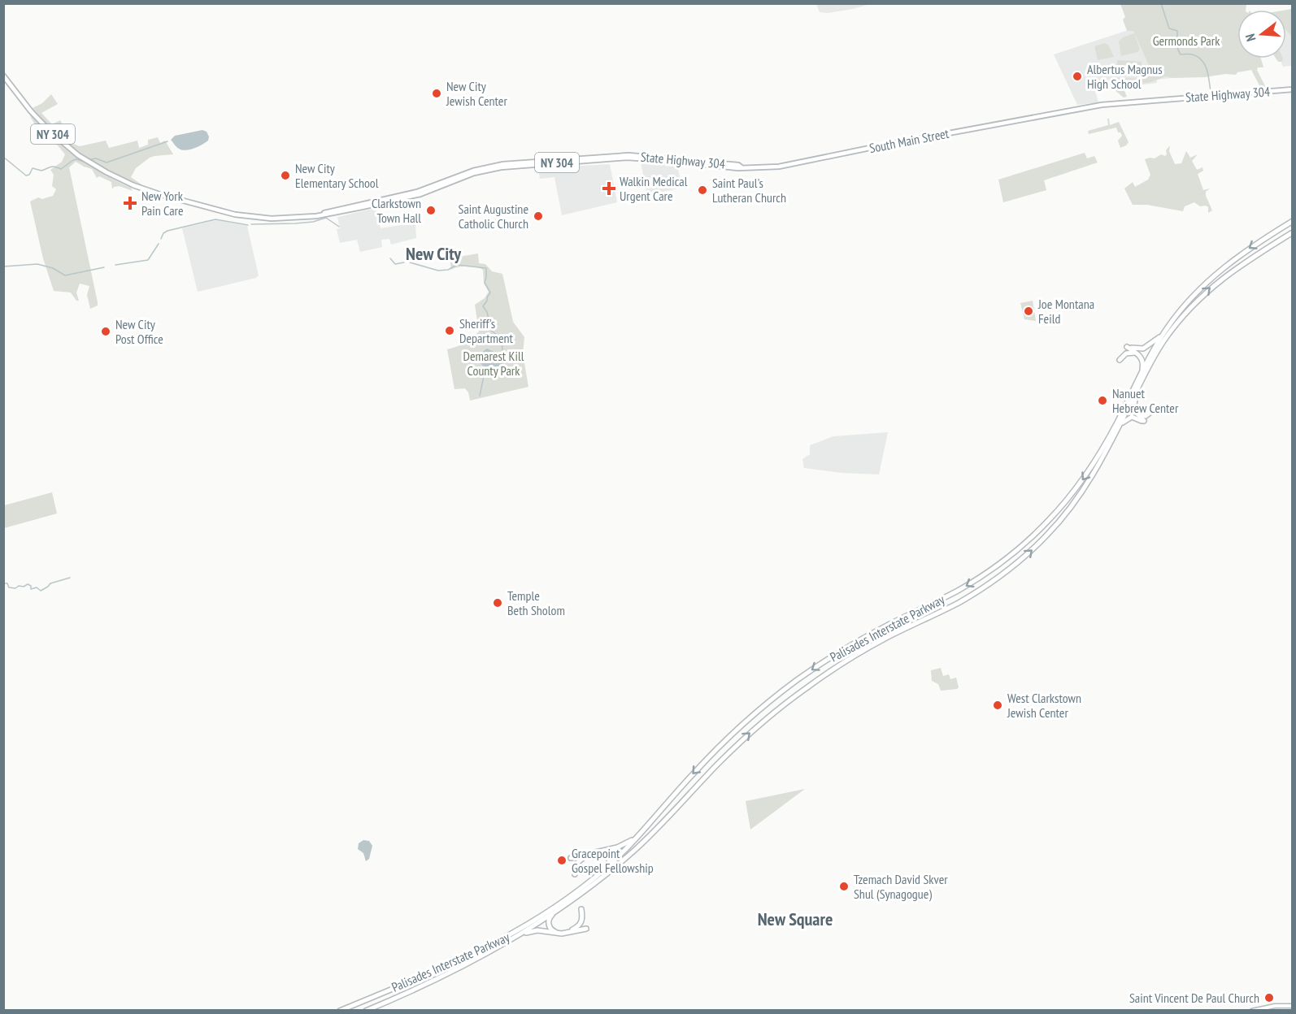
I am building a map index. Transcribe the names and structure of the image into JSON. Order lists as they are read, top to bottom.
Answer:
{
  "streets": {
    "highway": ["Palisades Interstate Parkway"],
    "main road": ["State Highway 304", "NY 304", "South Main Street"]
  },
  "crossings": [
    ["State Highway 304", "South Main Street"]
  ],
  "districts": ["New City", "New Square"],
  "parks": ["Germonds Park", "Demarest Kill County Park"],
  "places": {
    "other": [
      "Albertus Magnus High School",
      "New City Jewish Center",
      "New City Elementary School",
      "Saint Paul's Lutheran Church",
      "Clarkstown Town Hall",
      "Saint Augustine Catholic Church",
      "Joe Montana Feild",
      "Sheriff's Department",
      "New City Post Office",
      "Nanuet Hebrew Center",
      "Temple Beth Sholom",
      "West Clarkstown Jewish Center",
      "Gracepoint Gospel Fellowship",
      "Tzemach David Skver Shul (Synagogue)",
      "Saint Vincent De Paul Church"
    ],
    "health": ["Walkin Medical Urgent Care", "New York Pain Care"]
  },
  "north": "left"
}
